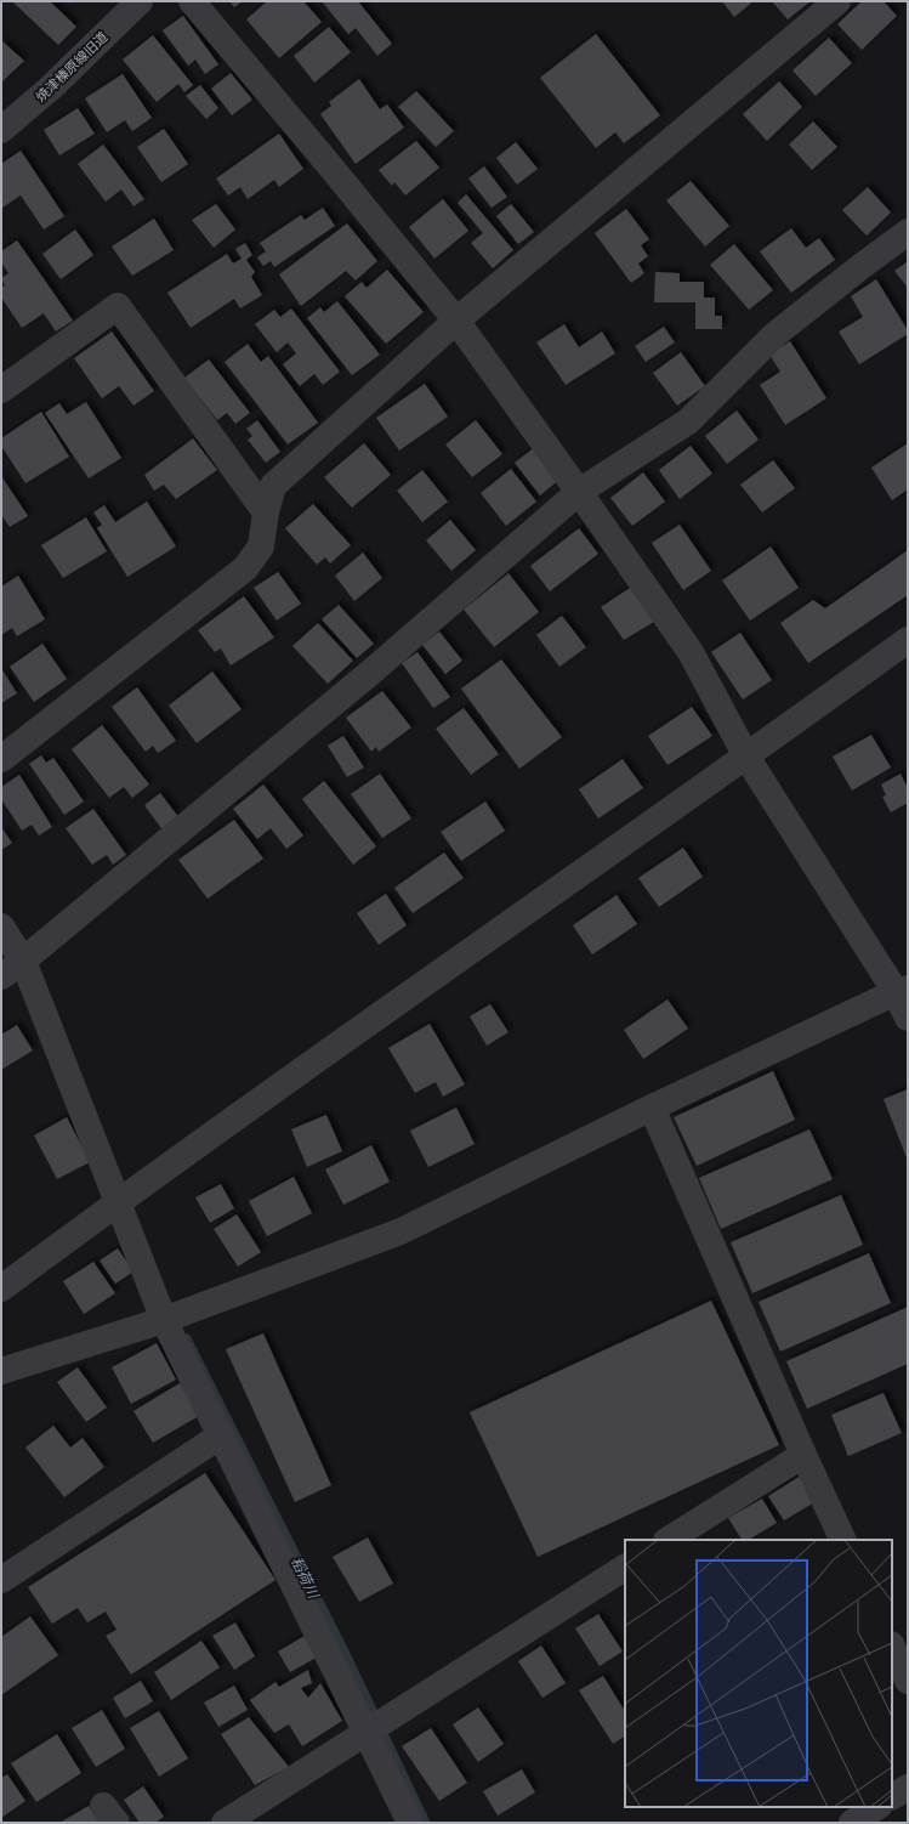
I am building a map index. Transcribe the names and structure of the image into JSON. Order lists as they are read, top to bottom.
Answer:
{
  "streets": {
    "street": ["焼津榛原線旧道"]
  },
  "water": ["稻荷川"]
}
